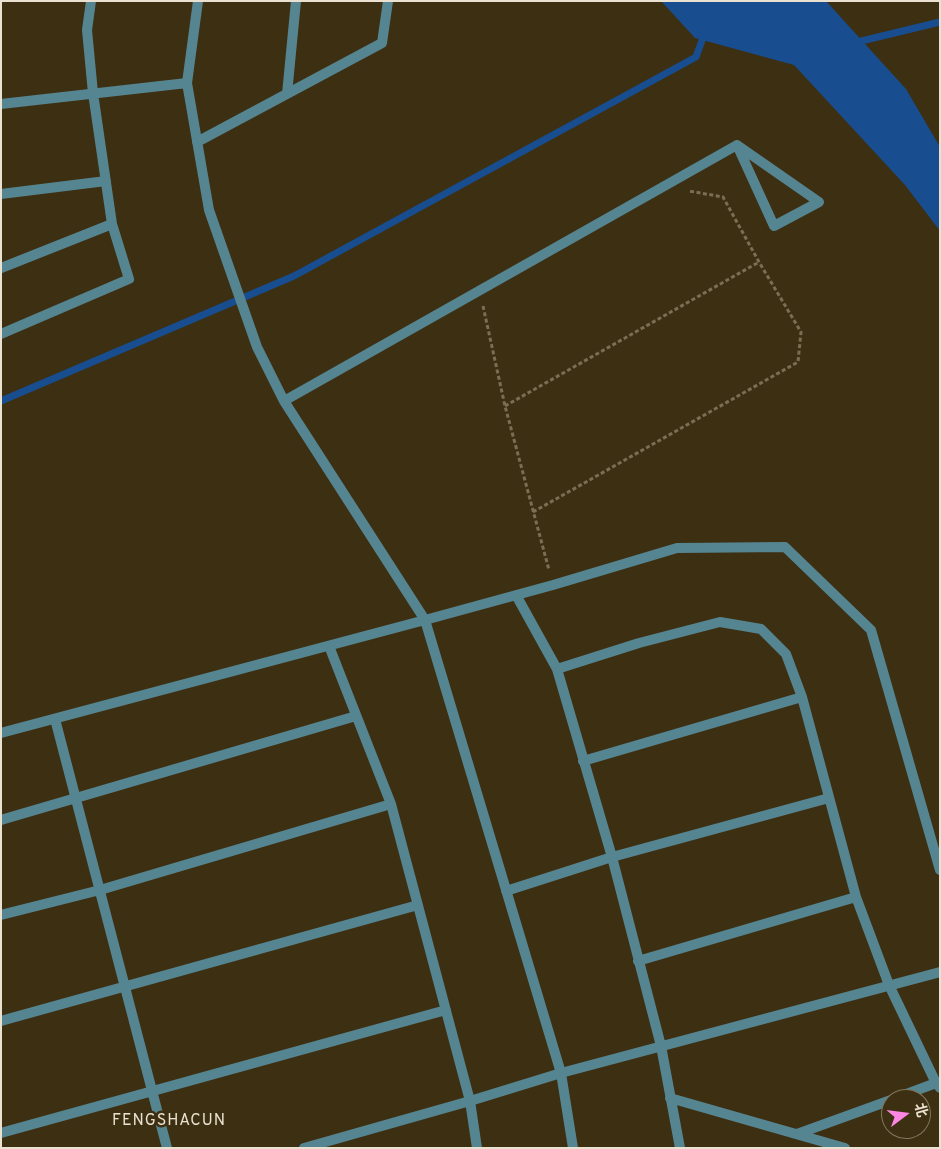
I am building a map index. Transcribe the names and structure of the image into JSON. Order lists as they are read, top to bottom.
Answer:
{
  "districts": ["FENGSHACUN"],
  "north": "right"
}
